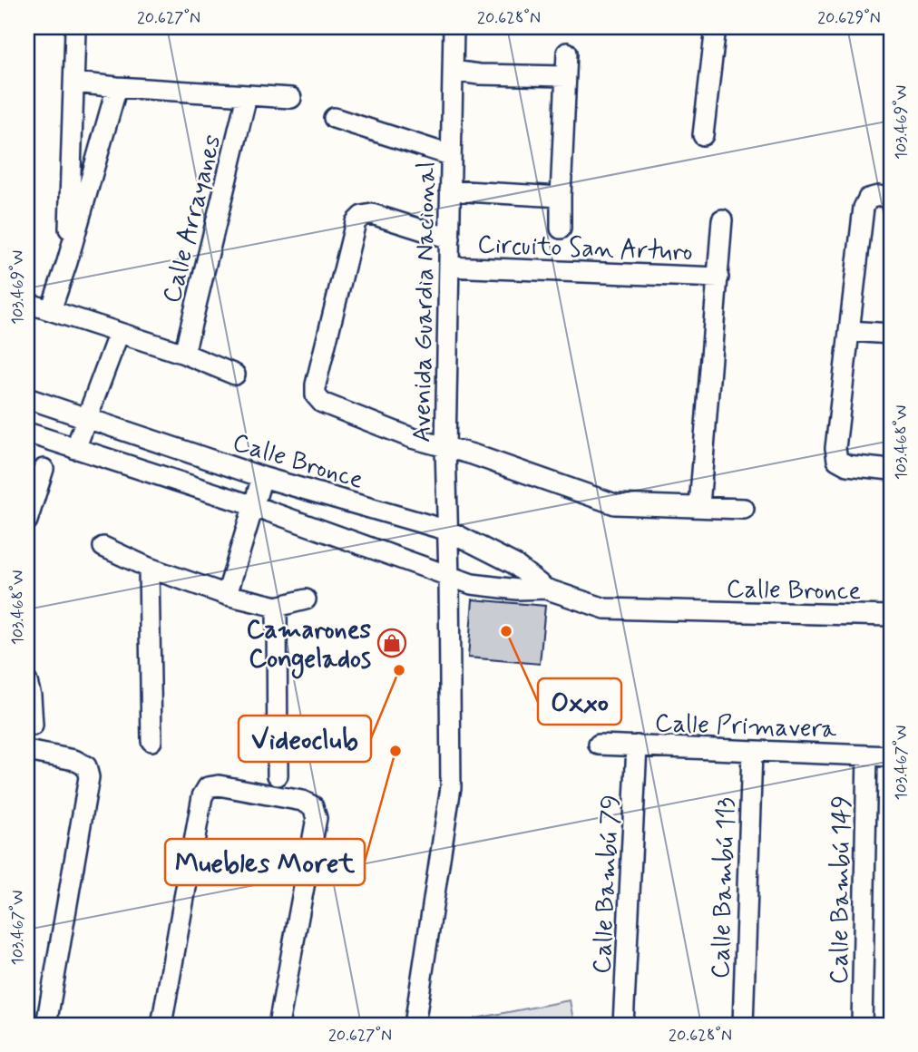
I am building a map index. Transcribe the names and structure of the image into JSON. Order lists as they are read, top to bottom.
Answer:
{
  "streets": {
    "street": [
      "Calle Arrayanes",
      "Circuito San Arturo",
      "Avenida Guardia Nacional",
      "Calle Bronce",
      "Calle Primavera",
      "Calle Bambú 79",
      "Calle Bambú 113",
      "Calle Bambú 149"
    ]
  },
  "crossings": [
    ["Circuito San Arturo", "Avenida Guardia Nacional"],
    ["Avenida Guardia Nacional", "Calle Bronce"],
    ["Calle Primavera", "Calle Bambú 79"],
    ["Calle Primavera", "Calle Bambú 113"],
    ["Calle Primavera", "Calle Bambú 149"]
  ],
  "places": {
    "other": ["Oxxo", "Videoclub", "Muebles Moret"],
    "shop": ["Camarones Congelados"]
  },
  "coordinates": [
    "20.627°N",
    "20.628°N",
    "20.629°N",
    "103.469°W",
    "103.468°W",
    "103.467°W"
  ]
}
